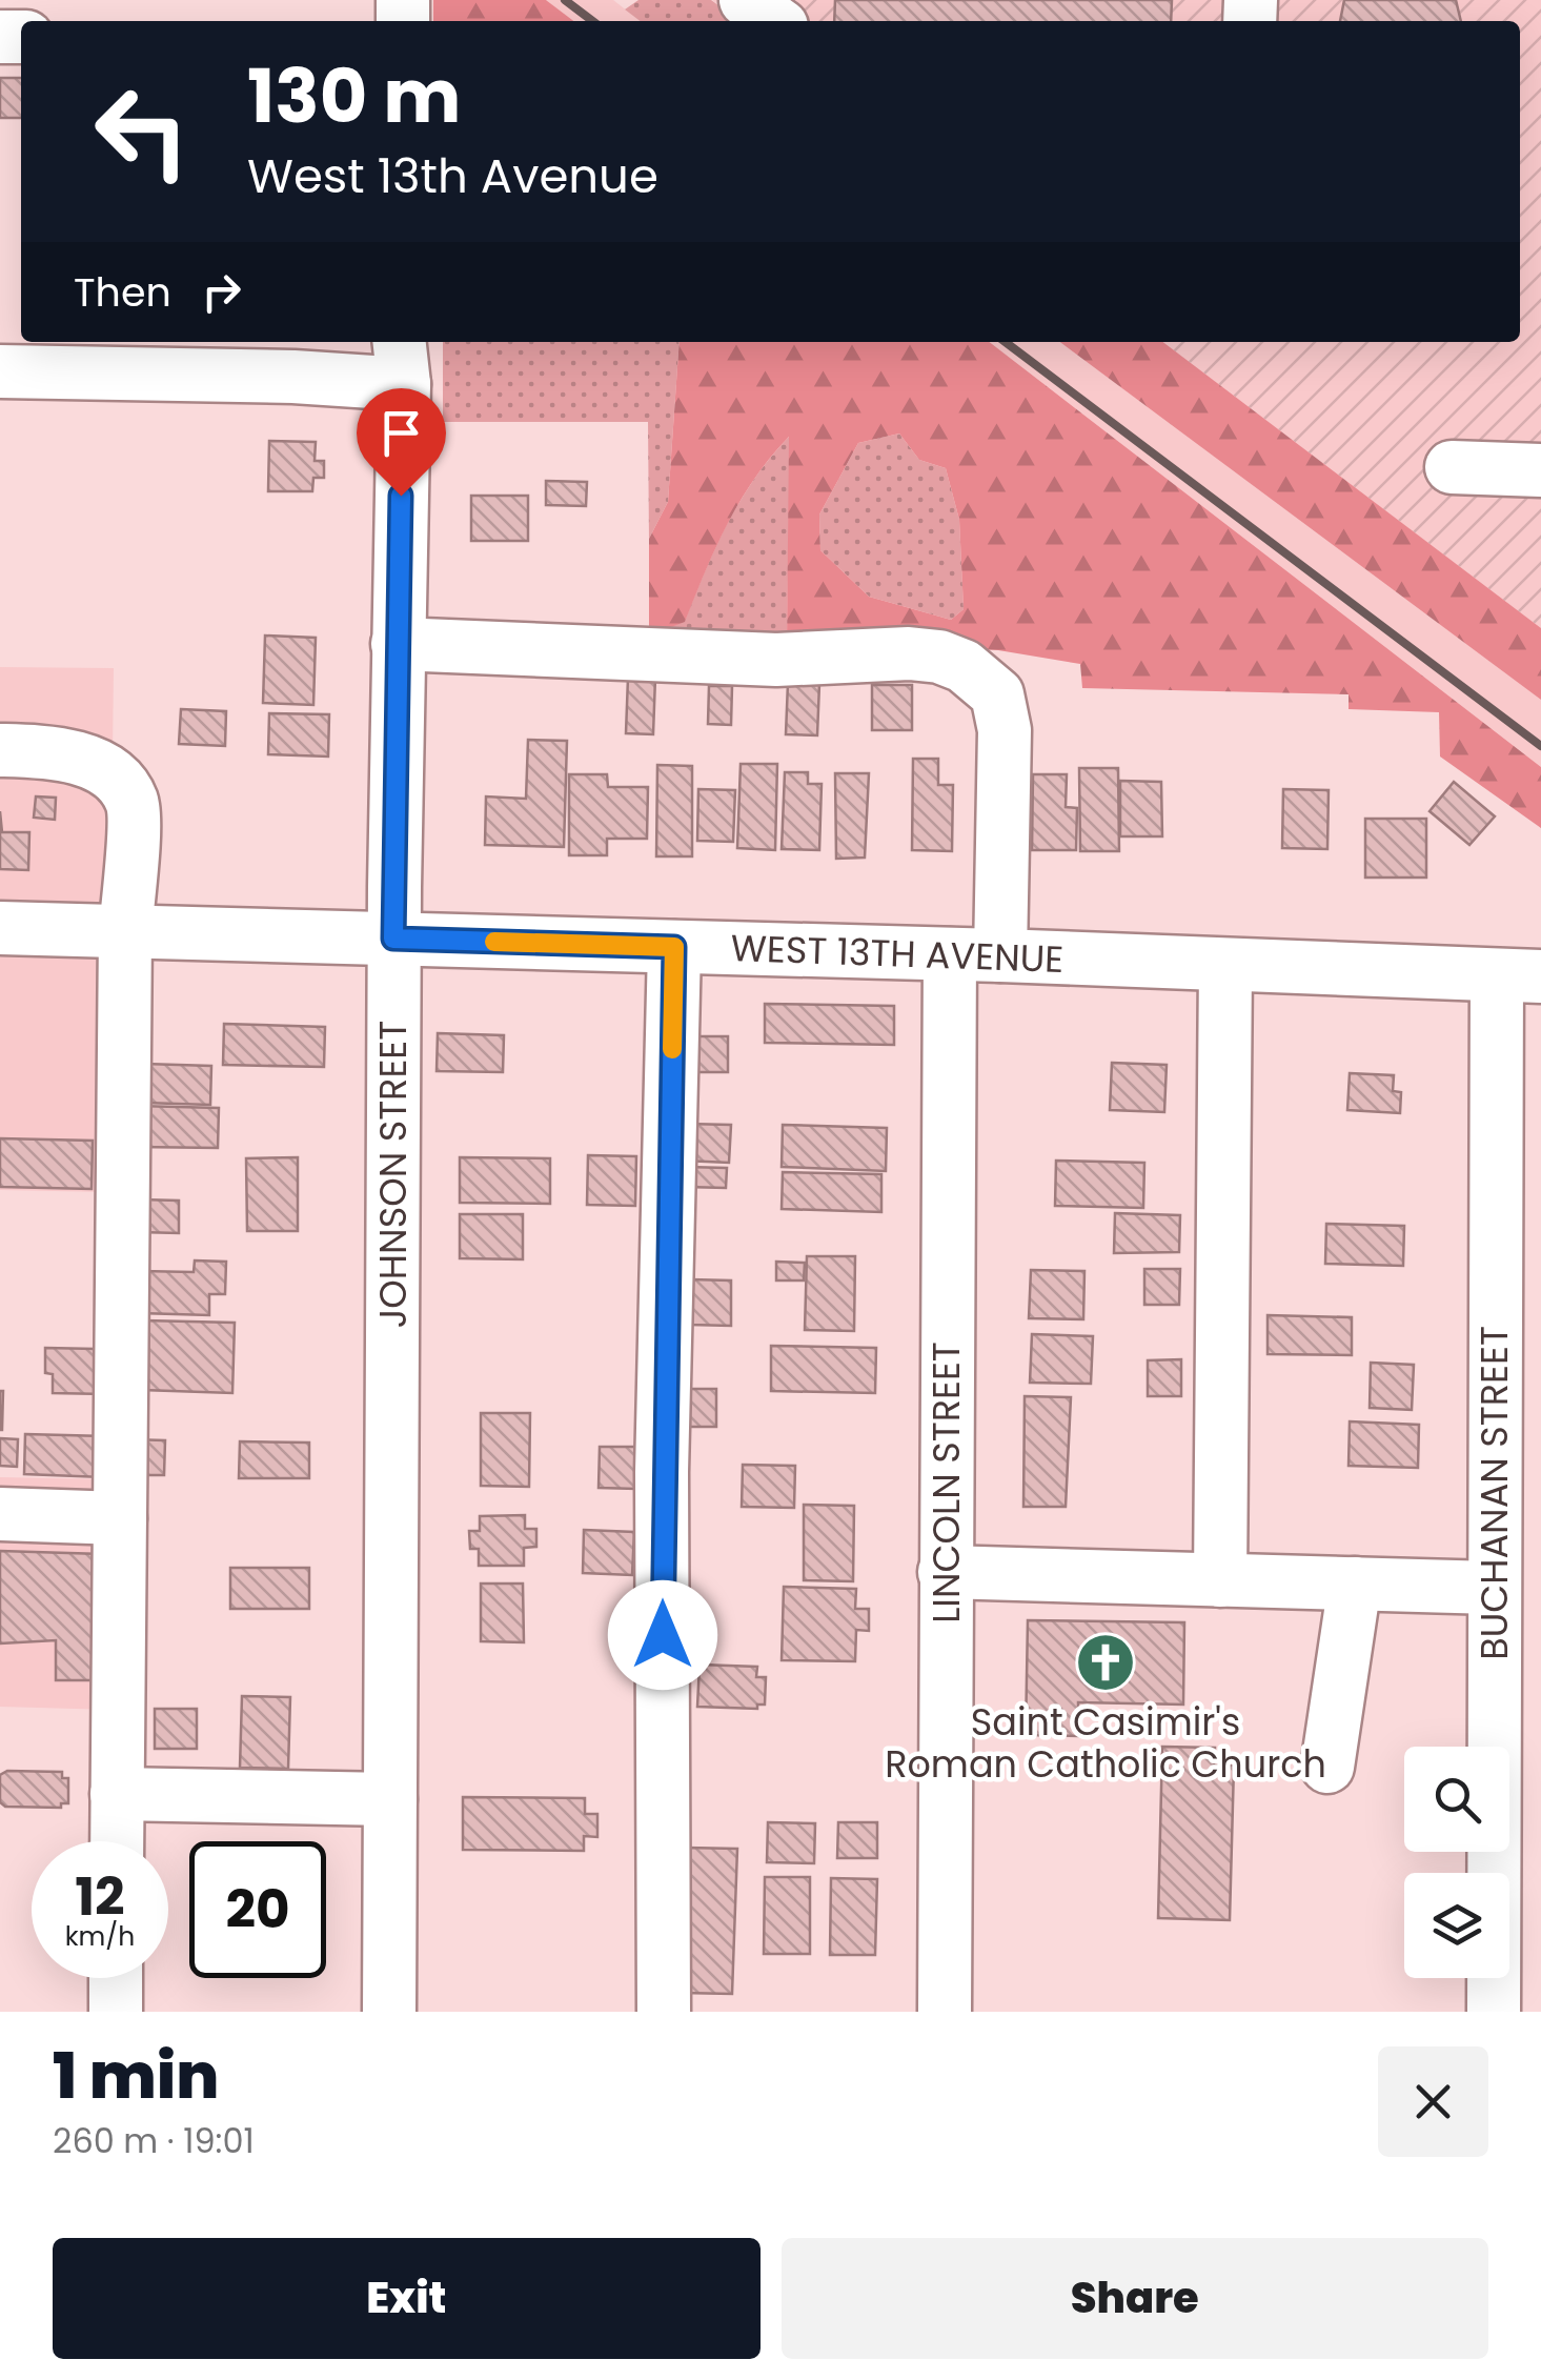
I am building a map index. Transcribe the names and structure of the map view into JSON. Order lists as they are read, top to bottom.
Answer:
{
  "streets": {
    "street": [
      "WEST 13TH AVENUE",
      "JOHNSON STREET",
      "LINCOLN STREET",
      "BUCHANAN STREET"
    ]
  },
  "crossings": [
    ["WEST 13TH AVENUE", "JOHNSON STREET"],
    ["WEST 13TH AVENUE", "LINCOLN STREET"],
    ["WEST 13TH AVENUE", "BUCHANAN STREET"],
    ["JOHNSON STREET", "LINCOLN STREET"]
  ],
  "places": {
    "church": ["Saint Casimir's Roman Catholic Church"]
  },
  "page": {
    "turn": ["130 m", "West 13th Avenue"],
    "then": "Then",
    "speed": "12 km/h",
    "limit": "20",
    "heading": ["1 min", "260 m · 19:01"],
    "buttons": ["Exit", "Share"]
  }
}
